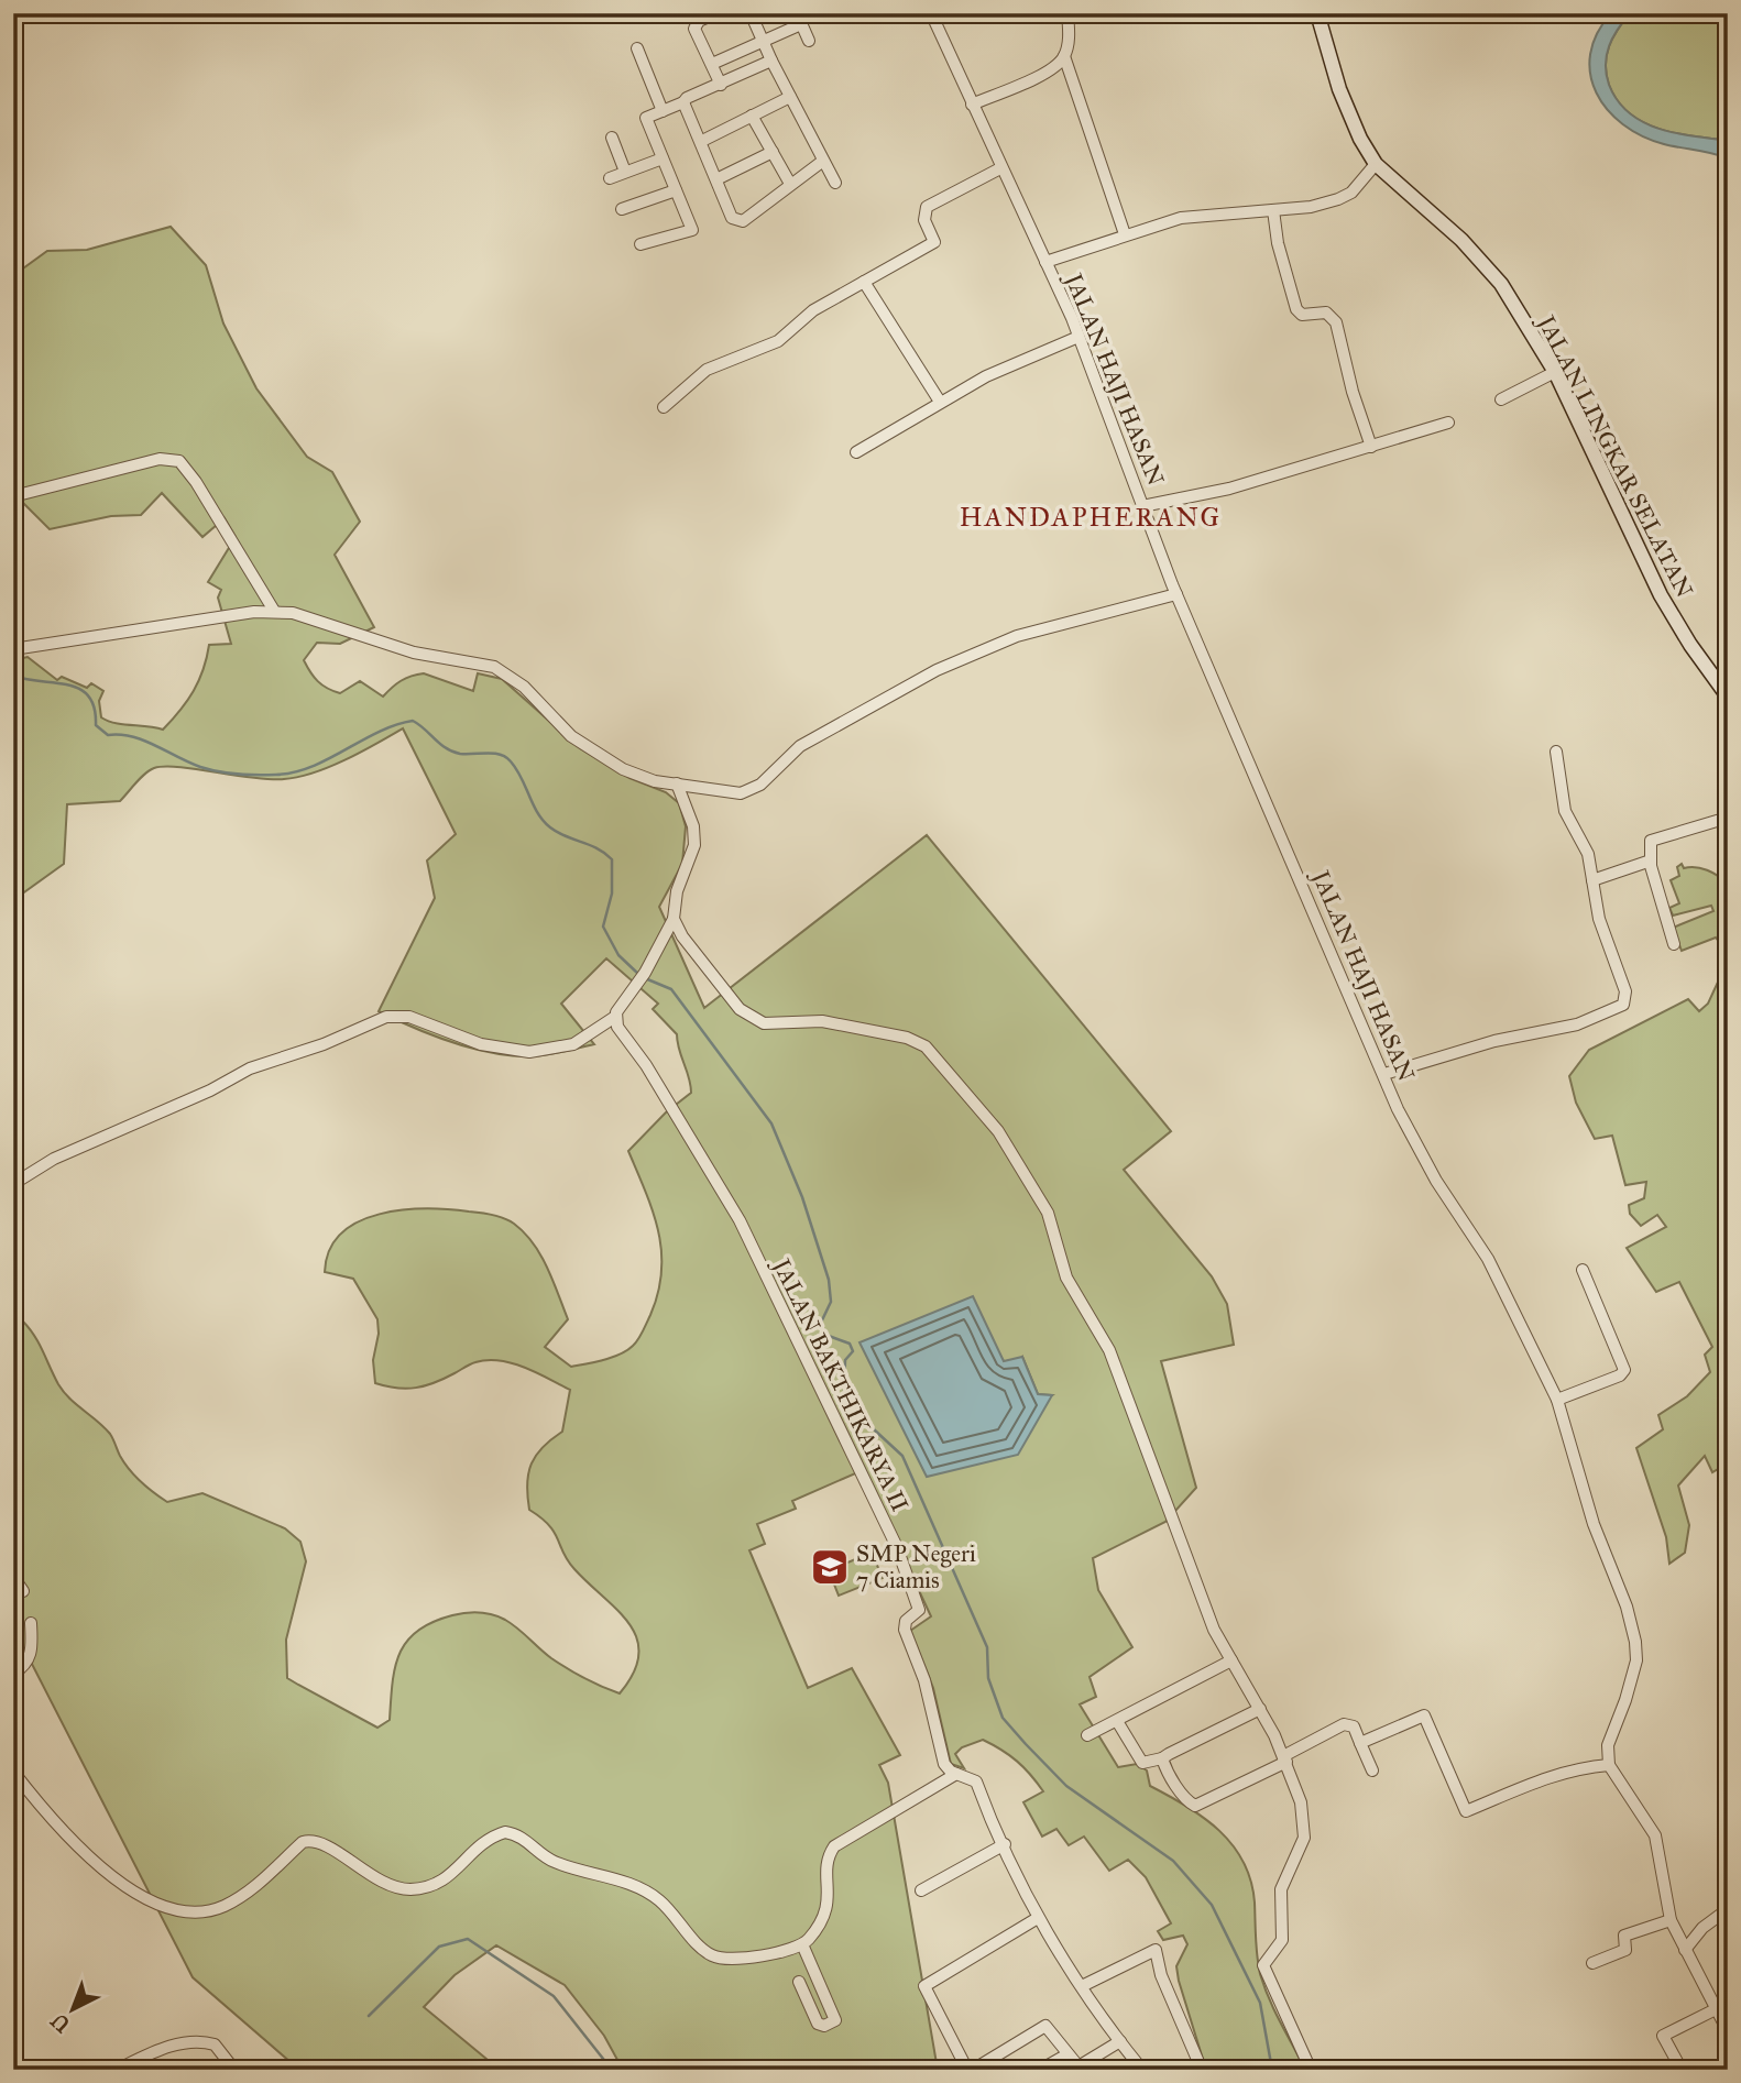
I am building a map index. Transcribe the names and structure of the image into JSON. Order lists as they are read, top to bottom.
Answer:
{
  "streets": {
    "street": ["JALAN HAJI HASAN", "JALAN LINGKAR SELATAN", "JALAN BAKTHIKARYA II"]
  },
  "districts": ["HANDAPHERANG"],
  "places": {
    "school or university": ["SMP Negeri 7 Ciamis"]
  },
  "north": "bottom left"
}
